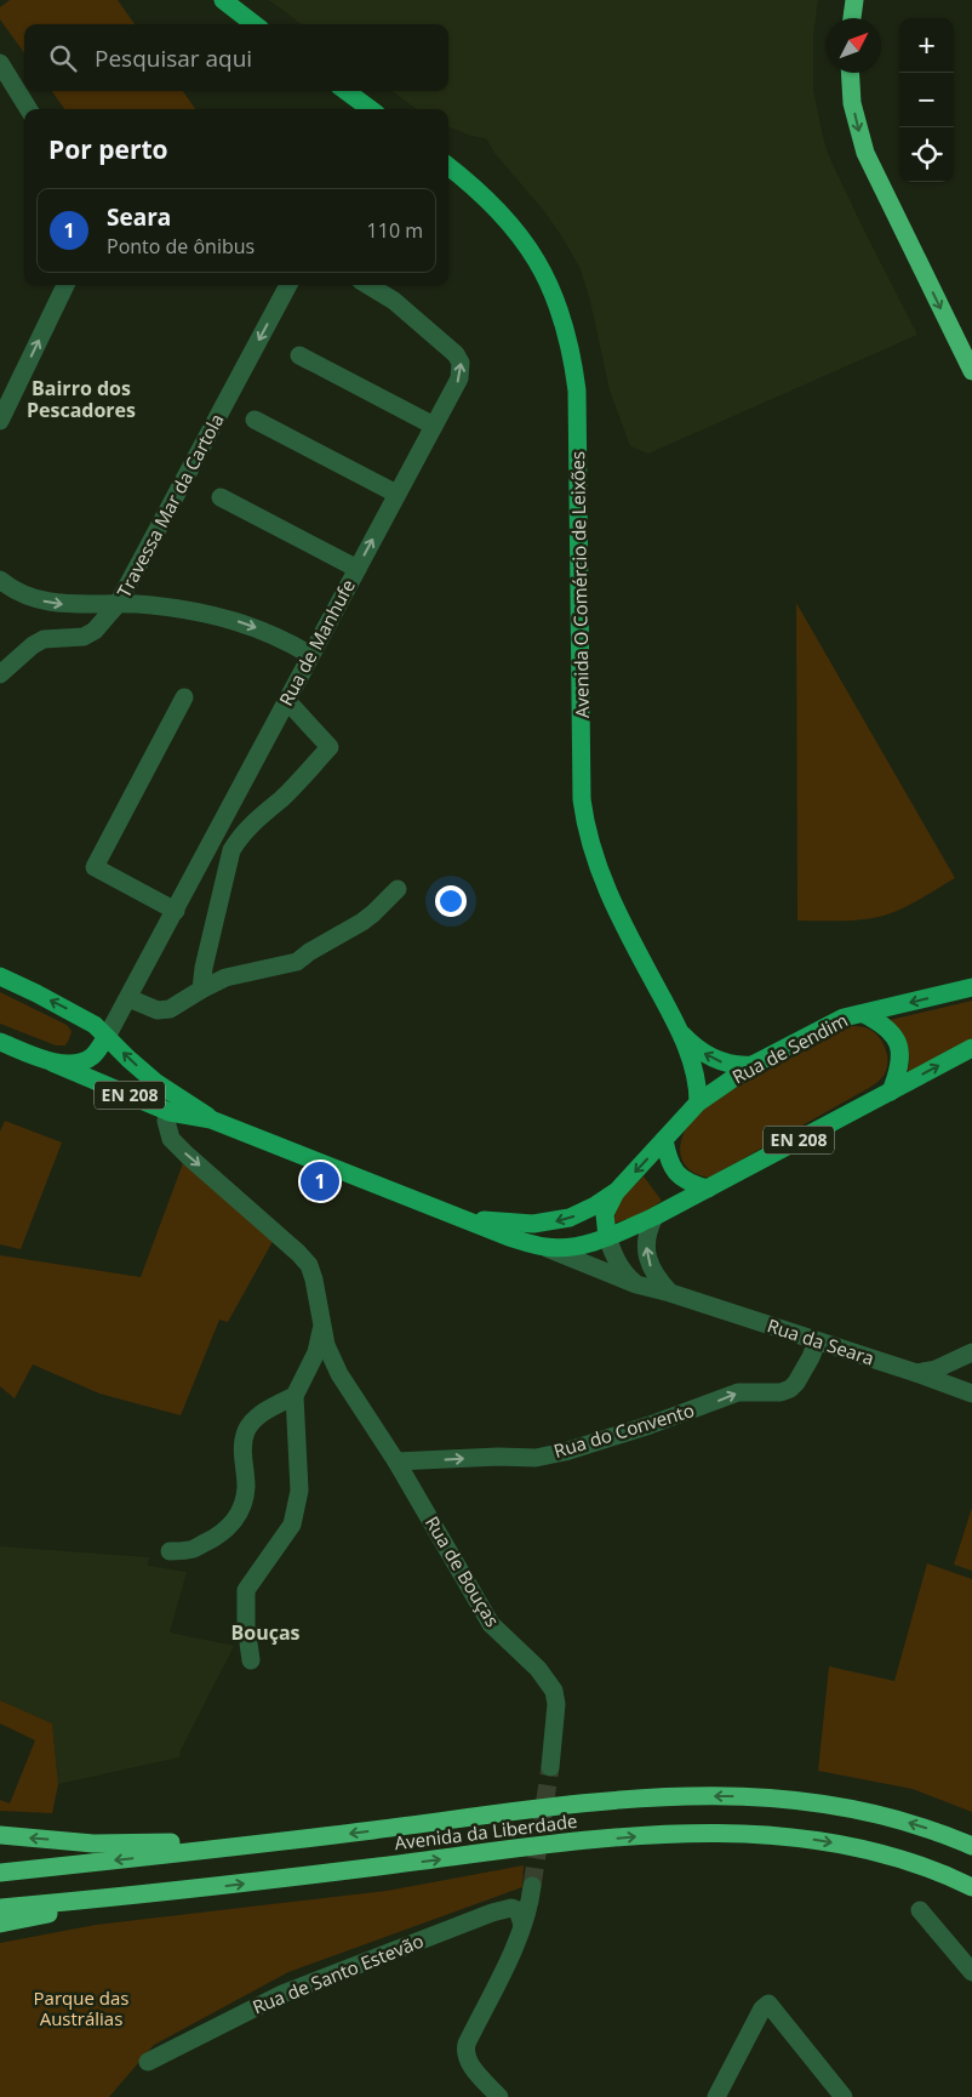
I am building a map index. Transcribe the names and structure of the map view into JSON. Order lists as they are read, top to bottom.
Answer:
{
  "streets": {
    "highway": ["Avenida da Liberdade"],
    "main road": ["Avenida O Comércio de Leixões", "Rua de Sendim", "EN 208"],
    "street": [
      "Travessa Mar da Cartola",
      "Rua de Manhufe",
      "Rua da Seara",
      "Rua do Convento",
      "Rua de Bouças",
      "Rua de Santo Estevão"
    ]
  },
  "crossings": [
    ["Avenida O Comércio de Leixões", "Rua de Sendim"],
    ["Rua de Manhufe", "Rua de Sendim"],
    ["Rua de Sendim", "Rua da Seara"],
    ["Rua da Seara", "Rua do Convento"],
    ["Rua do Convento", "Rua de Bouças"]
  ],
  "one_way": ["Travessa Mar da Cartola", "Rua do Convento"],
  "districts": ["Bairro dos Pescadores", "Bouças"],
  "parks": ["Parque das Austrálias"],
  "north": "top right",
  "page": {
    "map_buttons": ["+", "−"],
    "search": "Pesquisar aqui",
    "heading": "Por perto",
    "list": [
      {
        "mark": "1",
        "name": "Seara",
        "note": "Ponto de ônibus",
        "value": "110 m"
      }
    ],
    "pins": "1"
  }
}
